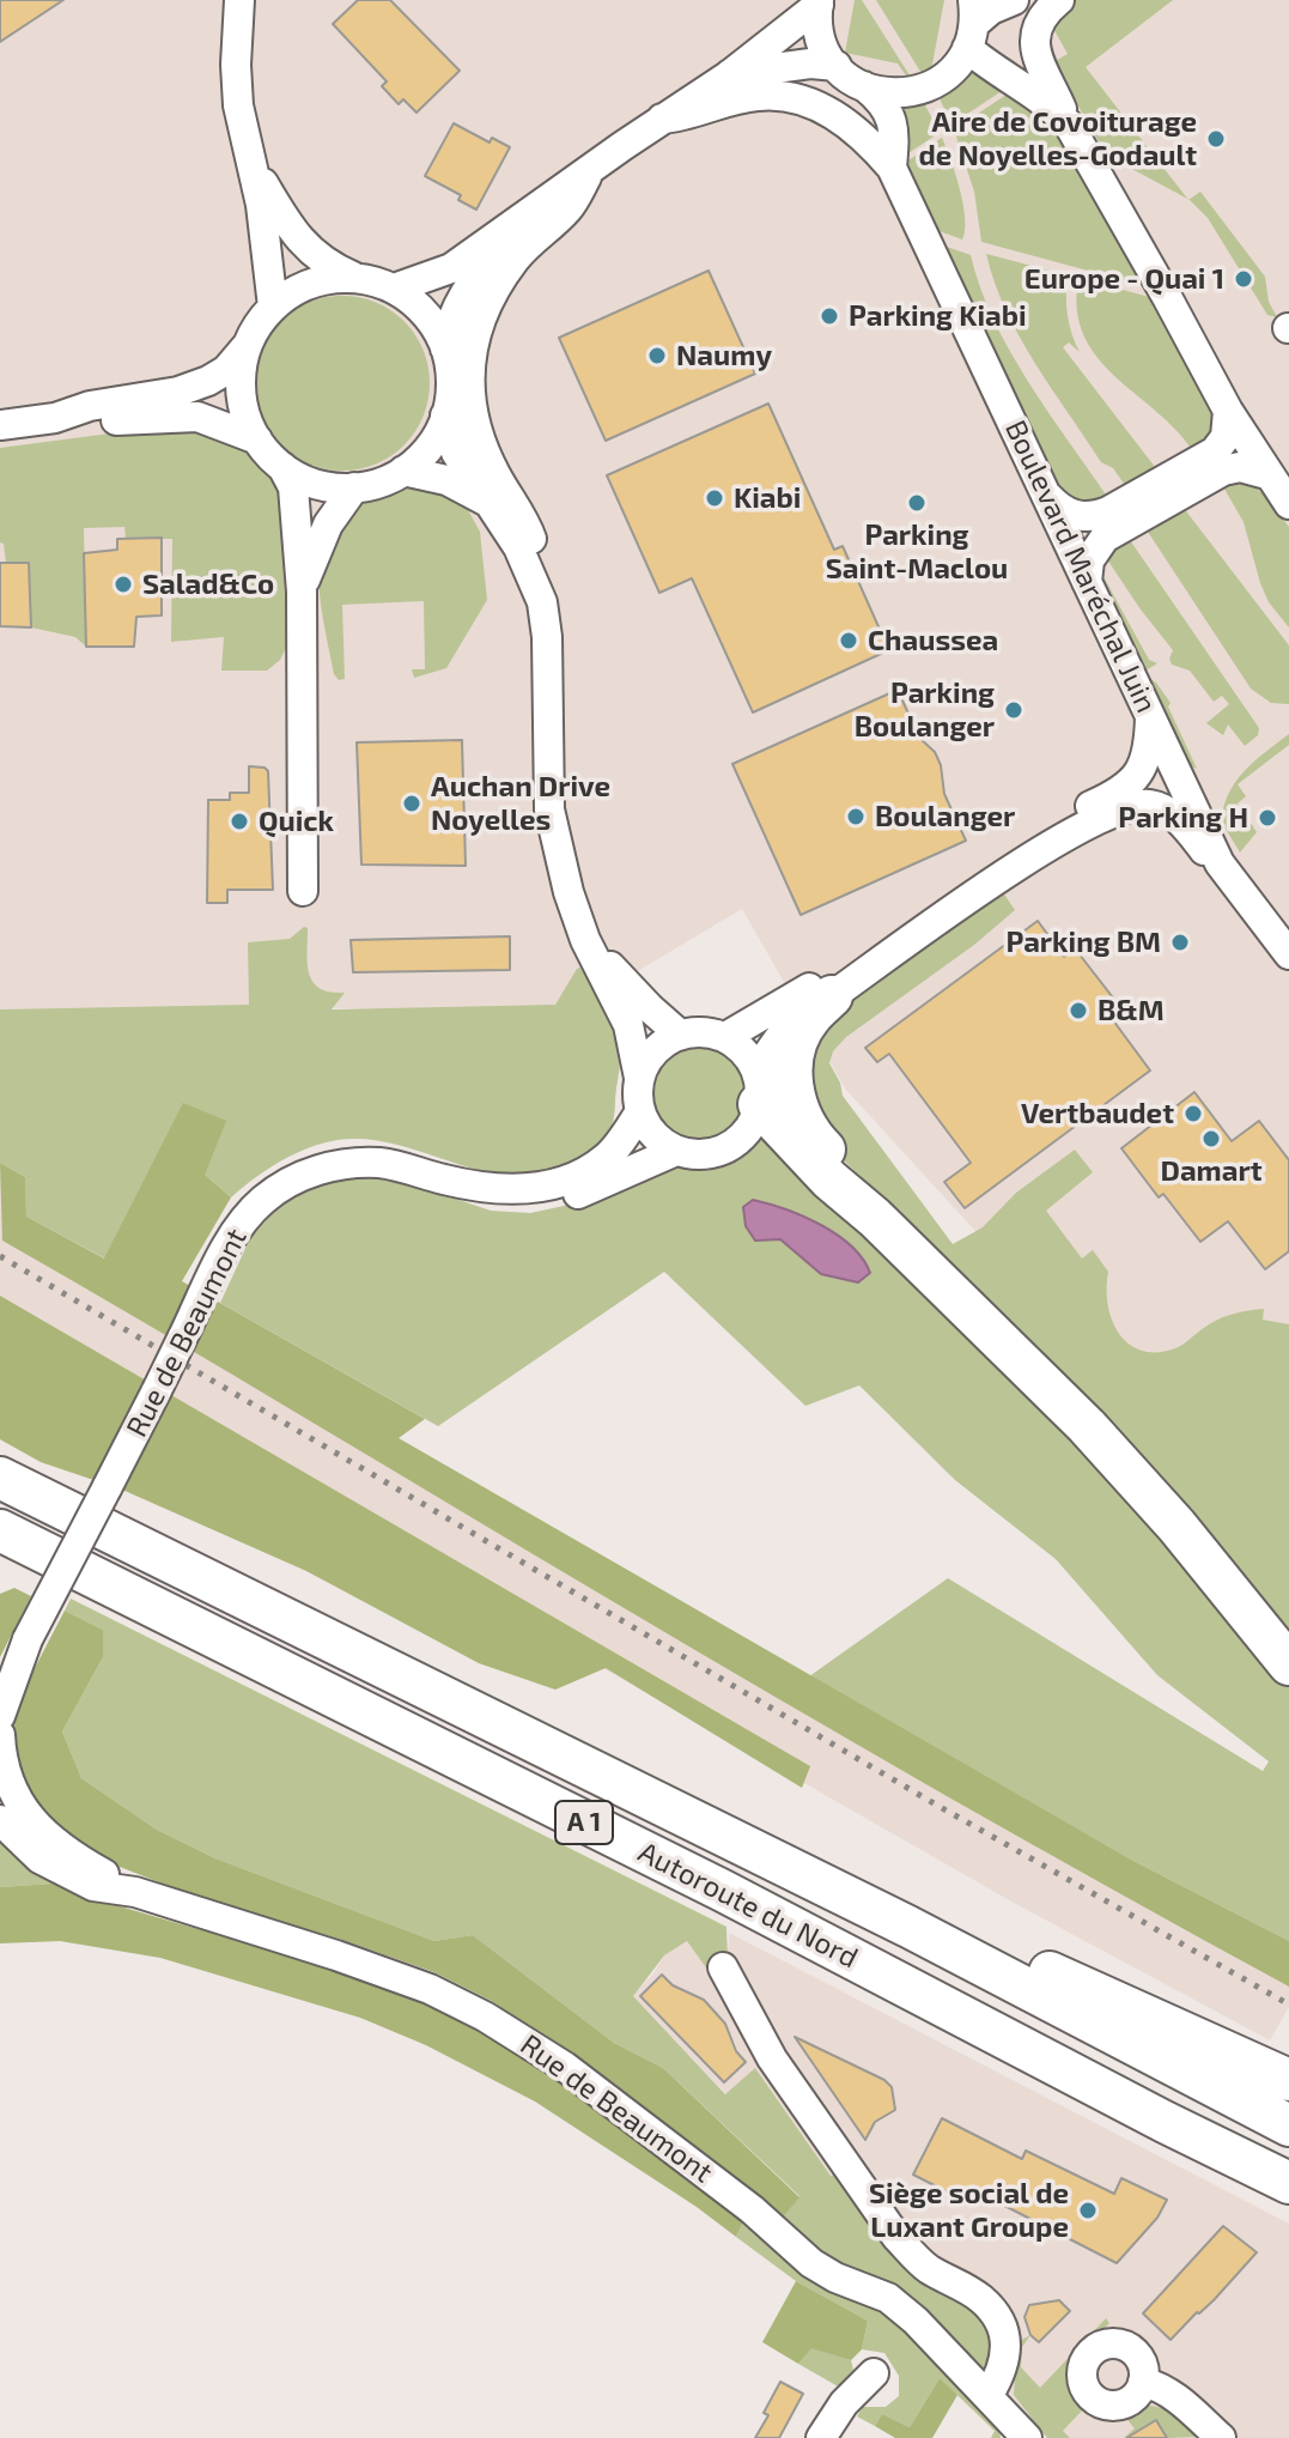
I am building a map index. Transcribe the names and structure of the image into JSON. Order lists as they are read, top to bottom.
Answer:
{
  "streets": {
    "highway": ["A 1", "Autoroute du Nord"],
    "street": ["Boulevard Maréchal Juin", "Rue de Beaumont"]
  },
  "places": [
    "Aire de Covoiturage de Noyelles-Godault",
    "Europe - Quai 1",
    "Parking Kiabi",
    "Naumy",
    "Kiabi",
    "Parking Saint-Maclou",
    "Salad&Co",
    "Chaussea",
    "Parking Boulanger",
    "Auchan Drive Noyelles",
    "Boulanger",
    "Parking H",
    "Quick",
    "Parking BM",
    "B&M",
    "Vertbaudet",
    "Damart",
    "Siège social de Luxant Groupe"
  ]
}
